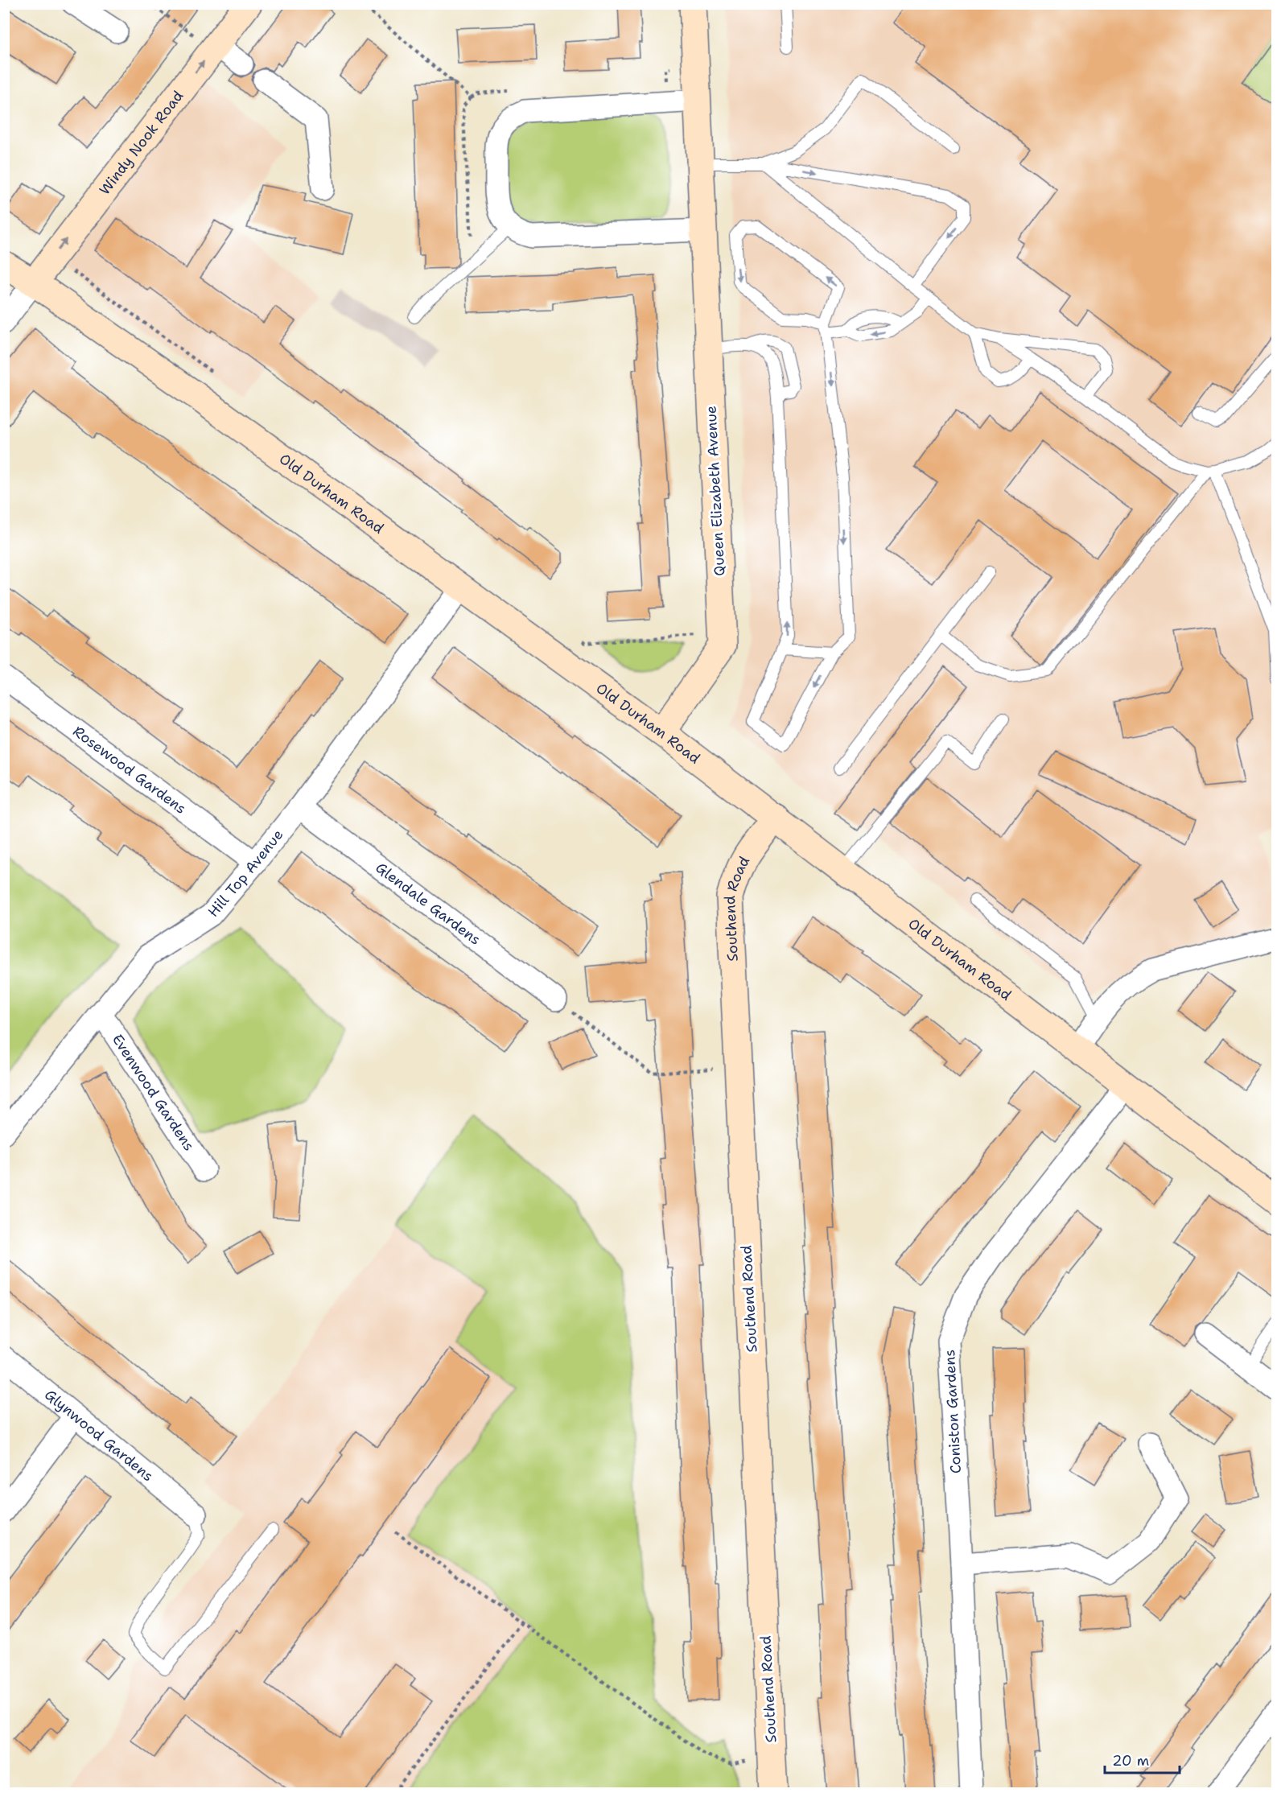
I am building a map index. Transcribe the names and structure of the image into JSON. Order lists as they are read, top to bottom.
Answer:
{
  "streets": {
    "street": [
      "Windy Nook Road",
      "Queen Elizabeth Avenue",
      "Old Durham Road",
      "Rosewood Gardens",
      "Hill Top Avenue",
      "Glendale Gardens",
      "Southend Road",
      "Evenwood Gardens",
      "Coniston Gardens",
      "Glynwood Gardens"
    ]
  },
  "crossings": [
    ["Windy Nook Road", "Old Durham Road"],
    ["Queen Elizabeth Avenue", "Old Durham Road"],
    ["Old Durham Road", "Hill Top Avenue"],
    ["Old Durham Road", "Southend Road"],
    ["Old Durham Road", "Coniston Gardens"],
    ["Rosewood Gardens", "Hill Top Avenue"],
    ["Hill Top Avenue", "Glendale Gardens"],
    ["Hill Top Avenue", "Evenwood Gardens"]
  ],
  "one_way": ["Windy Nook Road"],
  "scale_bar": "20 m"
}
